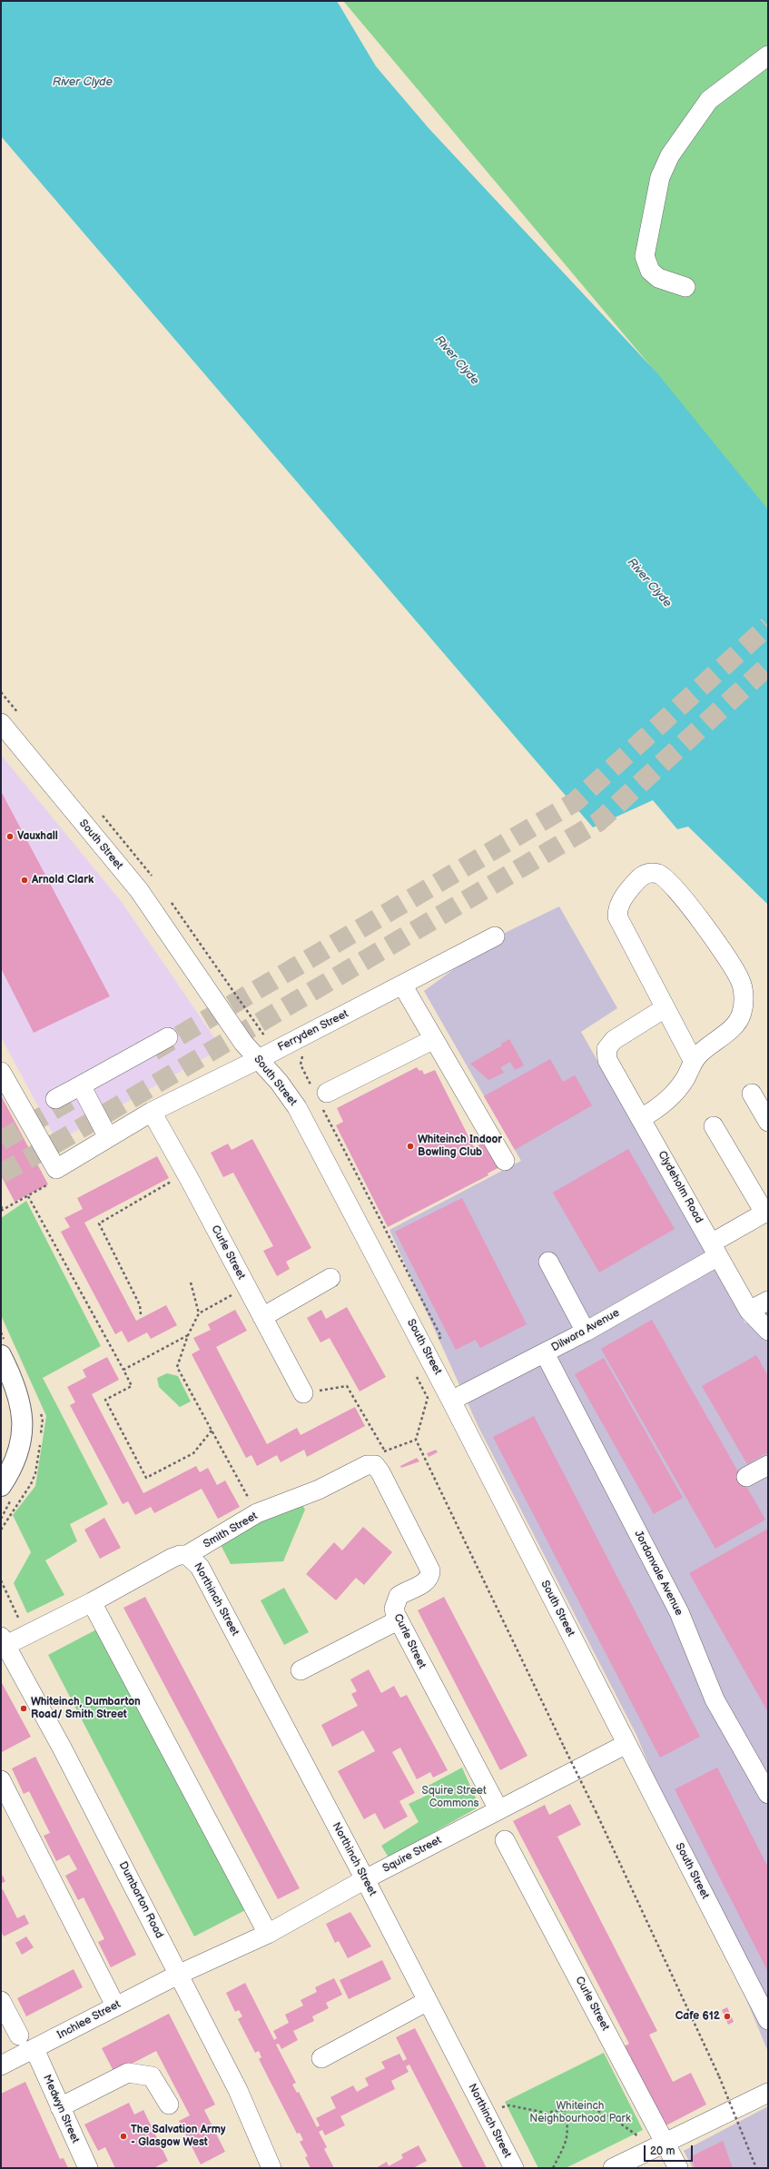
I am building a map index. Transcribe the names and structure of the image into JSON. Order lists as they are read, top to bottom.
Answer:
{
  "streets": {
    "street": [
      "South Street",
      "Ferryden Street",
      "Clydeholm Road",
      "Curle Street",
      "Dilwara Avenue",
      "Smith Street",
      "Jordanvale Avenue",
      "Northinch Street",
      "Squire Street",
      "Dumbarton Road",
      "Inchlee Street",
      "Medwyn Street"
    ]
  },
  "crossings": [
    ["South Street", "Ferryden Street"],
    ["South Street", "Dilwara Avenue"],
    ["South Street", "Squire Street"],
    ["Ferryden Street", "Curle Street"],
    ["Clydeholm Road", "Dilwara Avenue"],
    ["Curle Street", "Smith Street"],
    ["Curle Street", "Squire Street"],
    ["Dilwara Avenue", "Jordanvale Avenue"],
    ["Smith Street", "Northinch Street"],
    ["Smith Street", "Dumbarton Road"],
    ["Northinch Street", "Squire Street"],
    ["Squire Street", "Dumbarton Road"],
    ["Squire Street", "Inchlee Street"],
    ["Dumbarton Road", "Inchlee Street"],
    ["Inchlee Street", "Medwyn Street"]
  ],
  "water": ["River Clyde"],
  "parks": ["Squire Street Commons", "Whiteinch Neighbourhood Park"],
  "places": [
    "Vauxhall",
    "Arnold Clark",
    "Whiteinch Indoor Bowling Club",
    "Whiteinch, Dumbarton Road/ Smith Street",
    "Cafe 612",
    "The Salvation Army - Glasgow West"
  ],
  "scale_bar": "20 m"
}
